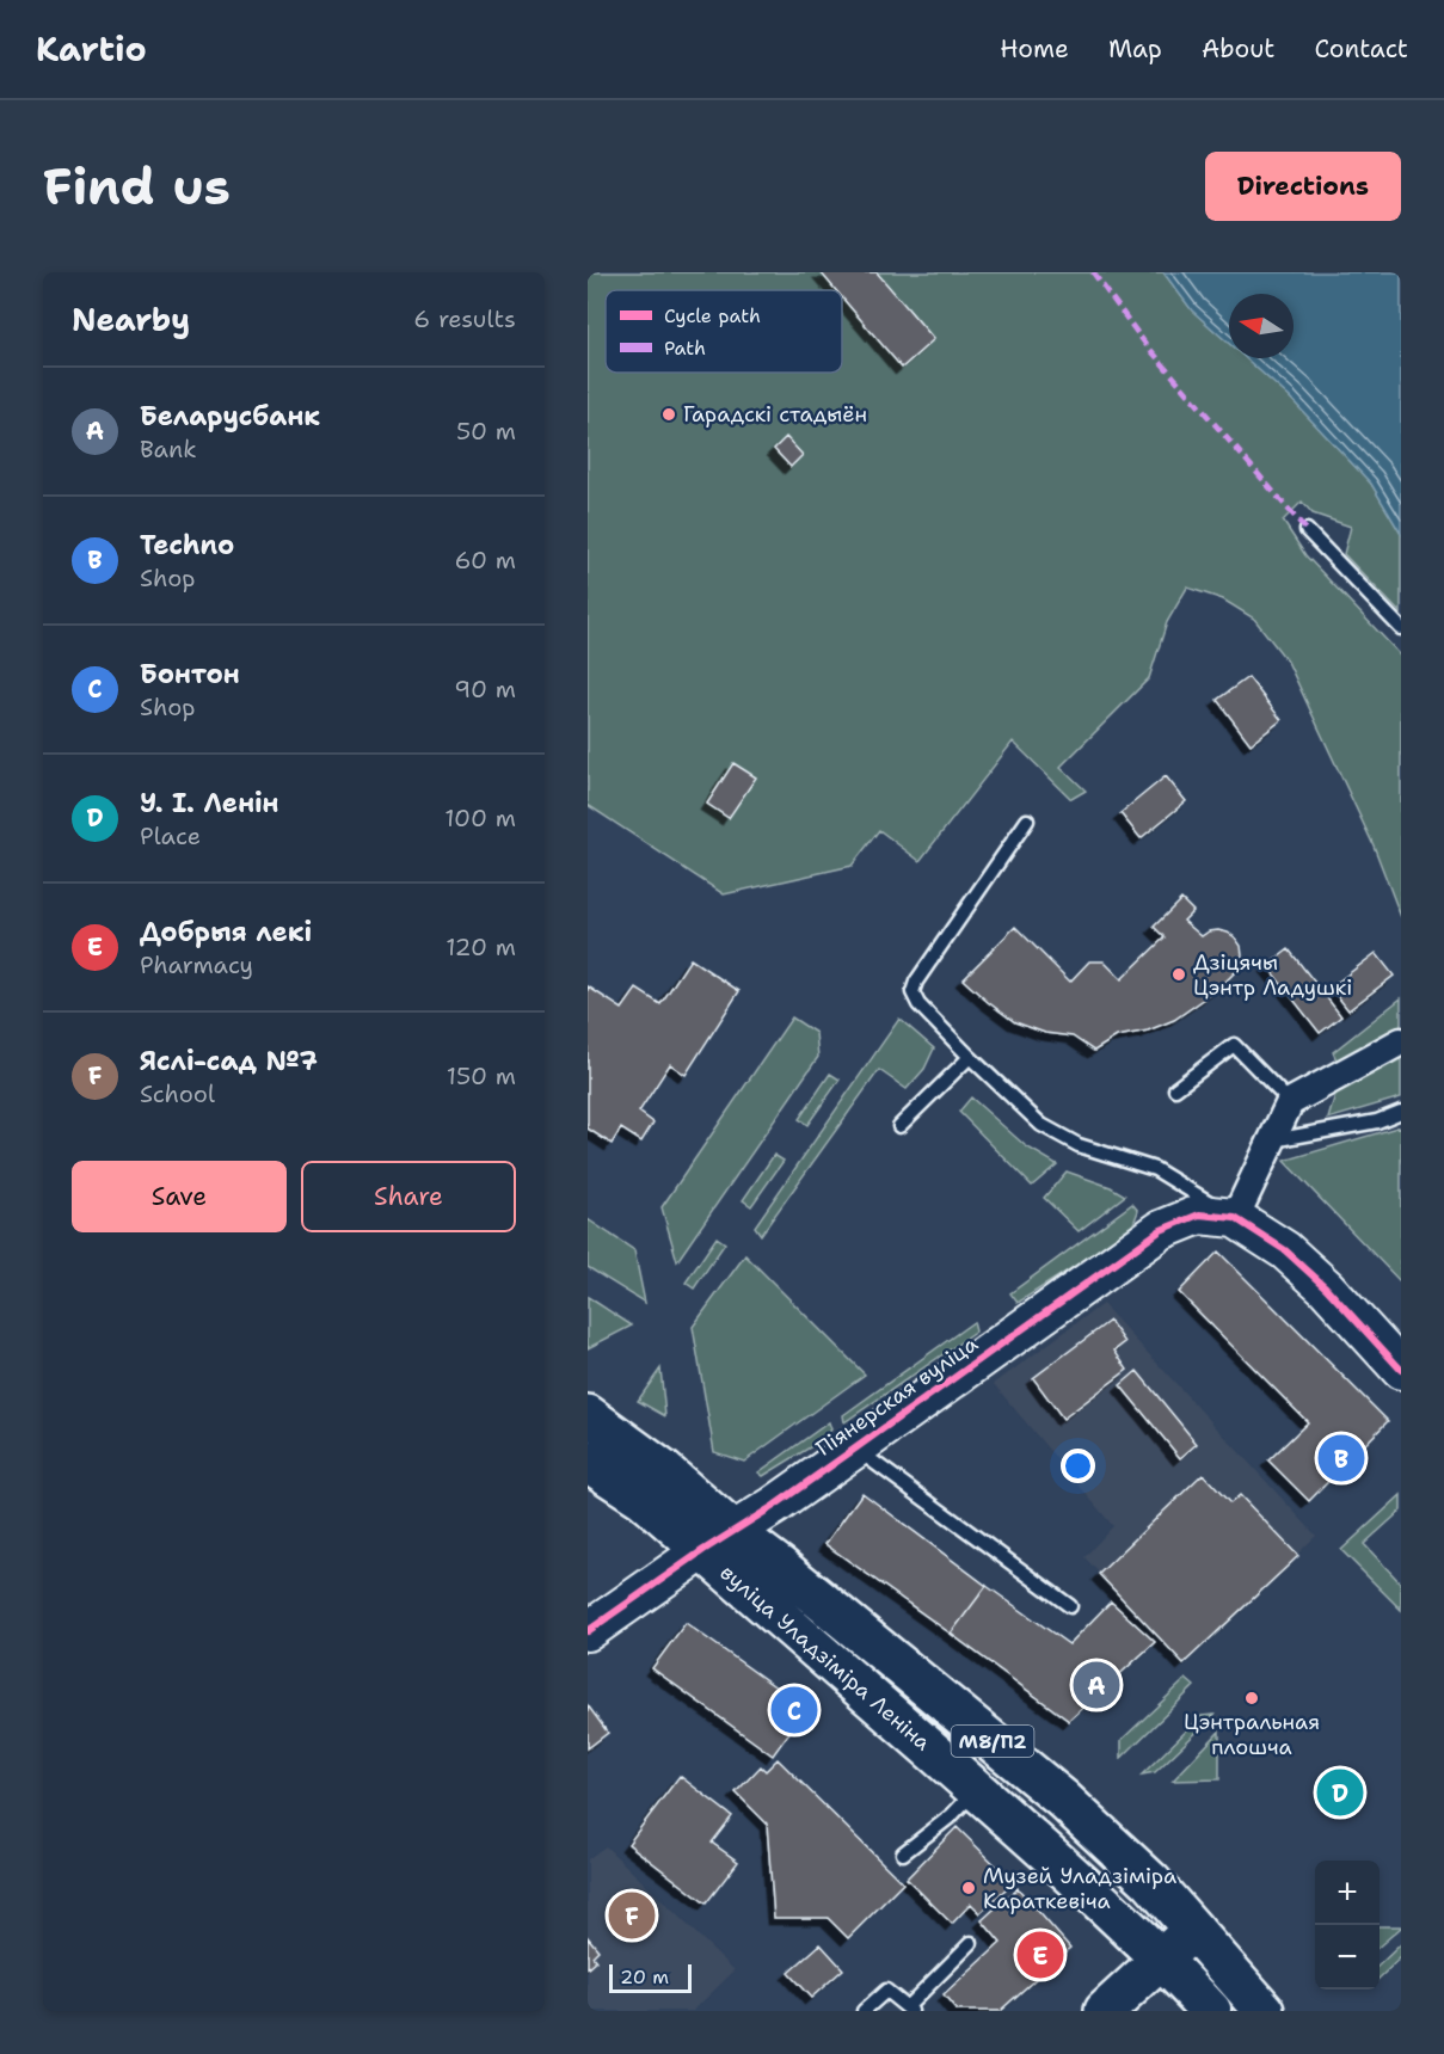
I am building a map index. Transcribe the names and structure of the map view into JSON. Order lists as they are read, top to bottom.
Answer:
{
  "streets": {
    "main road": ["вуліца Уладзіміра Леніна", "М8/П2"],
    "street": ["Піянерская вуліца"]
  },
  "crossings": [
    ["Піянерская вуліца", "вуліца Уладзіміра Леніна"]
  ],
  "places": [
    "Гарадскі стадыён",
    "Дзіцячы Цэнтр Ладушкі",
    "Цэнтральная плошча",
    "Музей Уладзіміра Караткевіча"
  ],
  "legend": ["Cycle path", "Path"],
  "scale_bar": "20 m",
  "north": "left",
  "page": {
    "header": "Kartio",
    "nav": [
      "Home",
      "Map",
      "About",
      "Contact"
    ],
    "buttons": [
      "Directions",
      ["Save", "Share"]
    ],
    "title": "Find us",
    "heading": ["Nearby", "6 results"],
    "list": [
      {
        "mark": "A",
        "name": "Беларусбанк",
        "note": "Bank",
        "value": "50 m"
      },
      {
        "mark": "B",
        "name": "Techno",
        "note": "Shop",
        "value": "60 m"
      },
      {
        "mark": "C",
        "name": "Бонтон",
        "note": "Shop",
        "value": "90 m"
      },
      {
        "mark": "D",
        "name": "У. І. Ленін",
        "note": "Place",
        "value": "100 m"
      },
      {
        "mark": "E",
        "name": "Добрыя лекі",
        "note": "Pharmacy",
        "value": "120 m"
      },
      {
        "mark": "F",
        "name": "Яслі-сад №7",
        "note": "School",
        "value": "150 m"
      }
    ],
    "pins": [
      "B",
      "A",
      "C",
      "D",
      "F",
      "E"
    ],
    "map_buttons": ["+", "−"],
    "scale": "20 m"
  }
}
